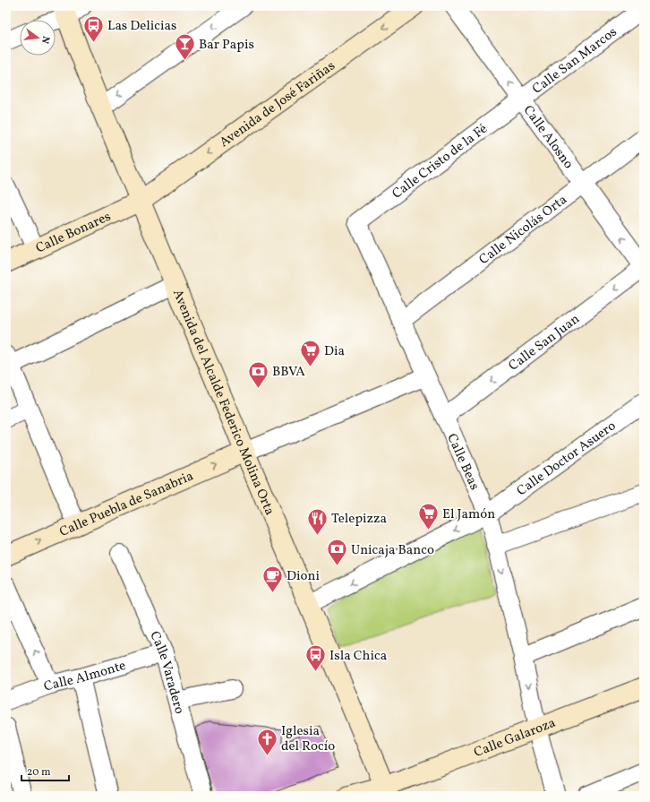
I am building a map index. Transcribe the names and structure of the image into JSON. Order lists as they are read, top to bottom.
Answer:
{
  "streets": {
    "street": [
      "Calle San Marcos",
      "Avenida de José Fariñas",
      "Calle Alosno",
      "Calle Cristo de la Fé",
      "Calle Nicolás Orta",
      "Calle Bonares",
      "Calle San Juan",
      "Avenida del Alcalde Federico Molina Orta",
      "Calle Doctor Asuero",
      "Calle Beas",
      "Calle Puebla de Sanabria",
      "Calle Varadero",
      "Calle Almonte",
      "Calle Galaroza"
    ]
  },
  "crossings": [
    ["Calle San Marcos", "Calle Alosno"],
    ["Calle San Marcos", "Calle Cristo de la Fé"],
    ["Avenida de José Fariñas", "Calle Bonares"],
    ["Avenida de José Fariñas", "Avenida del Alcalde Federico Molina Orta"],
    ["Calle Alosno", "Calle Cristo de la Fé"],
    ["Calle Alosno", "Calle Nicolás Orta"],
    ["Calle Alosno", "Calle San Juan"],
    ["Calle Cristo de la Fé", "Calle Beas"],
    ["Calle Nicolás Orta", "Calle Beas"],
    ["Calle Bonares", "Avenida del Alcalde Federico Molina Orta"],
    ["Calle San Juan", "Calle Beas"],
    ["Avenida del Alcalde Federico Molina Orta", "Calle Doctor Asuero"],
    ["Avenida del Alcalde Federico Molina Orta", "Calle Puebla de Sanabria"],
    ["Avenida del Alcalde Federico Molina Orta", "Calle Galaroza"],
    ["Calle Doctor Asuero", "Calle Beas"],
    ["Calle Beas", "Calle Galaroza"],
    ["Calle Varadero", "Calle Almonte"]
  ],
  "one_way": ["Calle Alosno", "Calle San Juan", "Calle Puebla de Sanabria"],
  "places": {
    "bus stop": ["Las Delicias", "Isla Chica"],
    "bar": ["Bar Papis"],
    "supermarket": ["Dia", "El Jamón"],
    "bank": ["BBVA", "Unicaja Banco"],
    "restaurant": ["Telepizza"],
    "cafe": ["Dioni"],
    "church": ["Iglesia del Rocío"]
  },
  "scale_bar": "20 m",
  "north": "right"
}
